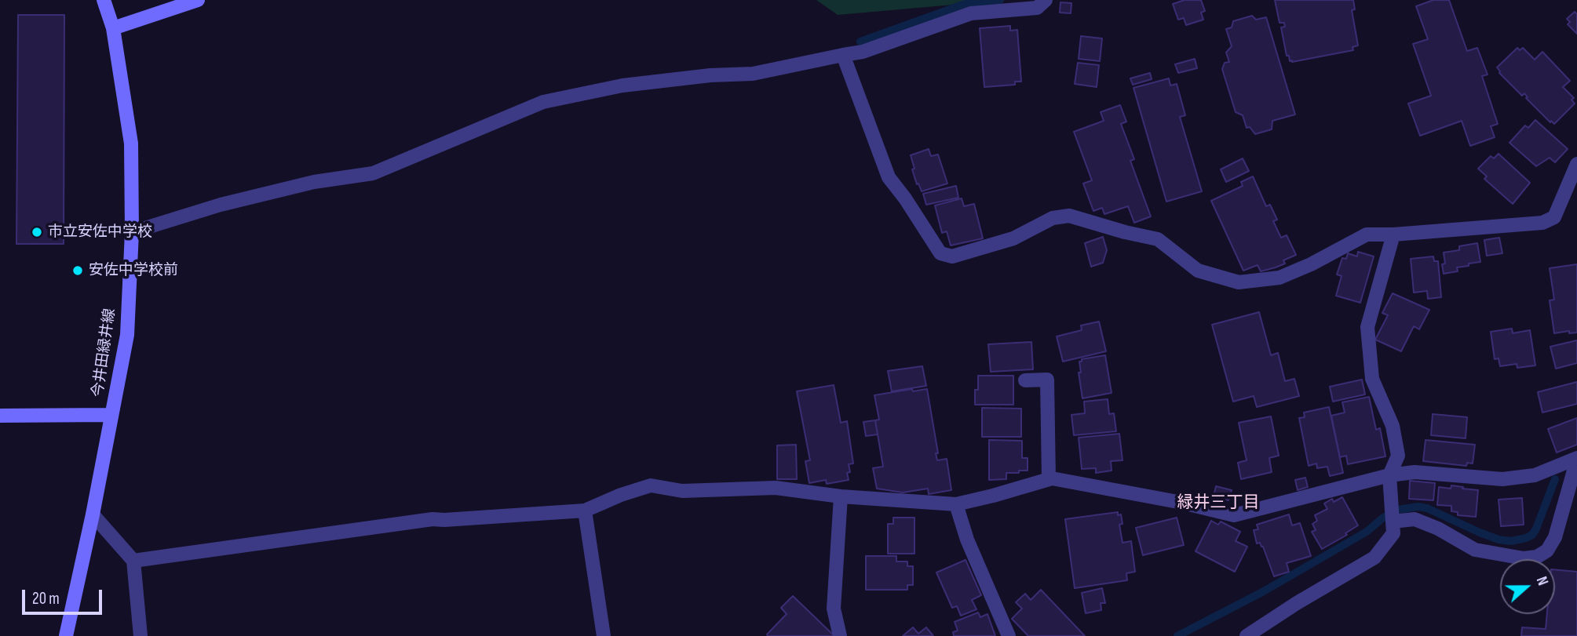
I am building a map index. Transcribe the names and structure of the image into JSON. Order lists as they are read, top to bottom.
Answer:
{
  "streets": {
    "main road": ["今井田緑井線"]
  },
  "districts": ["緑井三丁目"],
  "places": ["市立安佐中学校", "安佐中学校前"],
  "scale_bar": "20 m",
  "north": "right"
}
